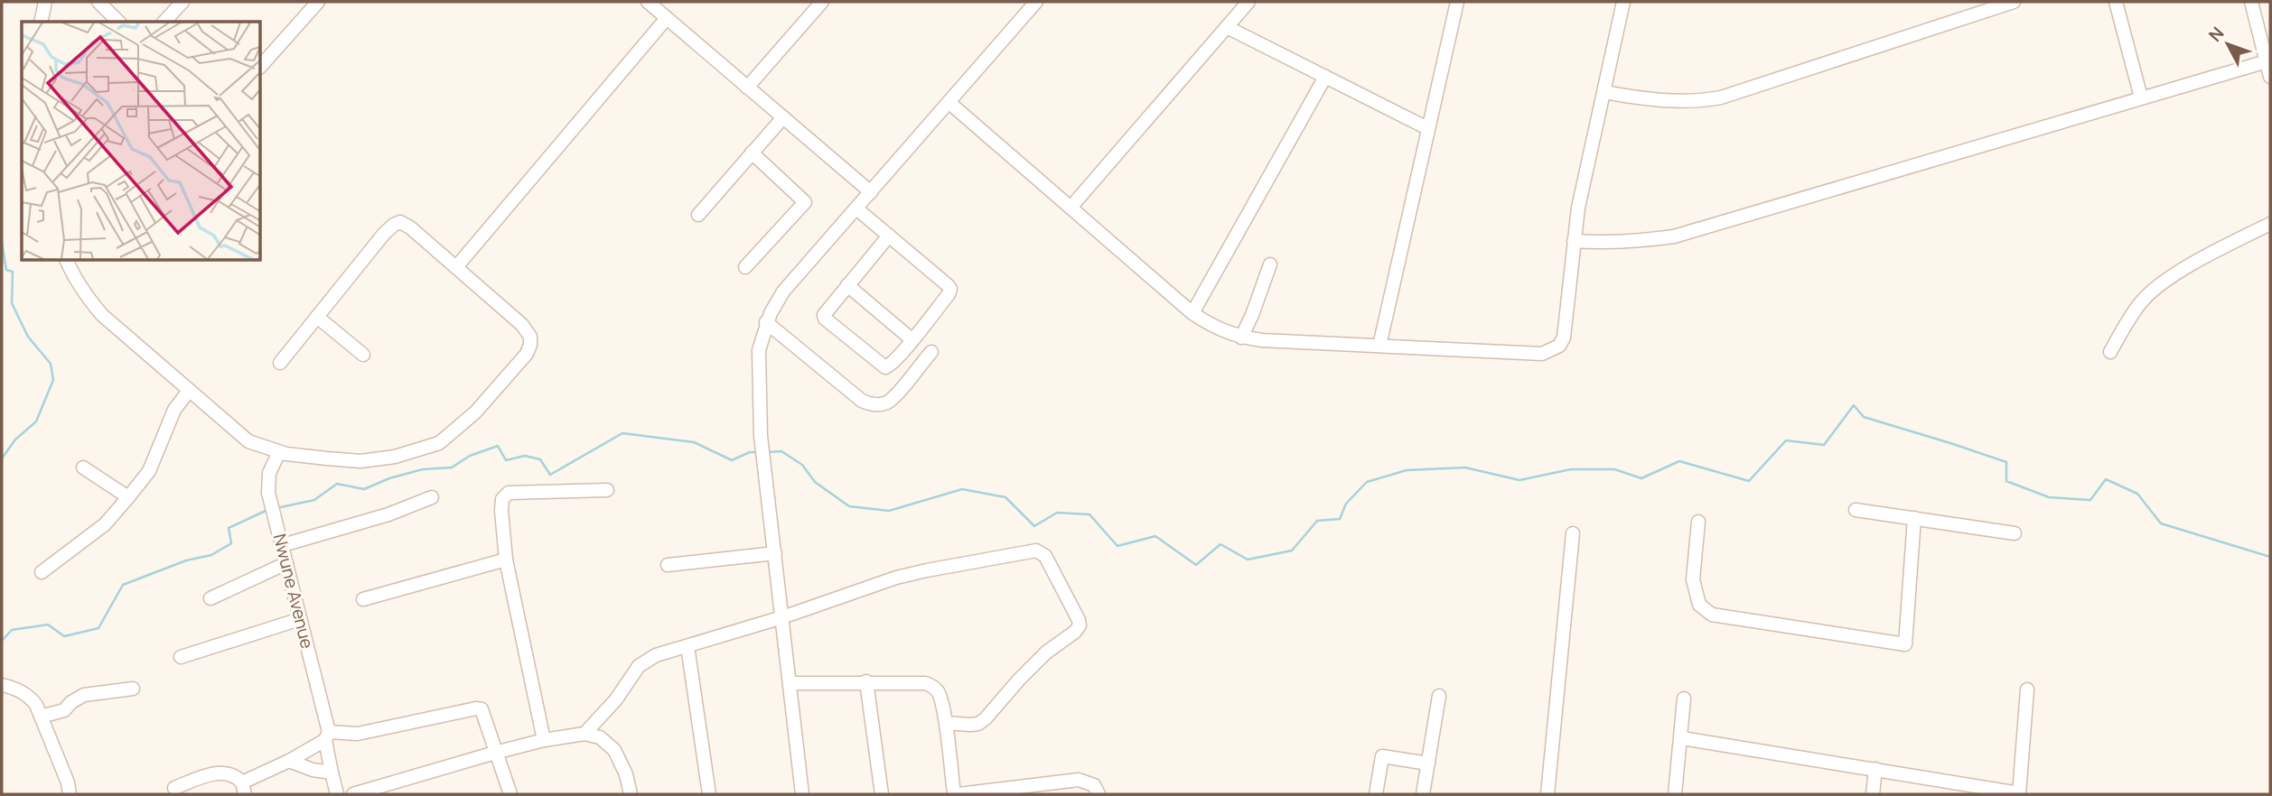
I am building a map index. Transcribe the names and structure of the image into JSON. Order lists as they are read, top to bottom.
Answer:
{
  "streets": {
    "street": ["Nwune Avenue"]
  },
  "north": "top left"
}
